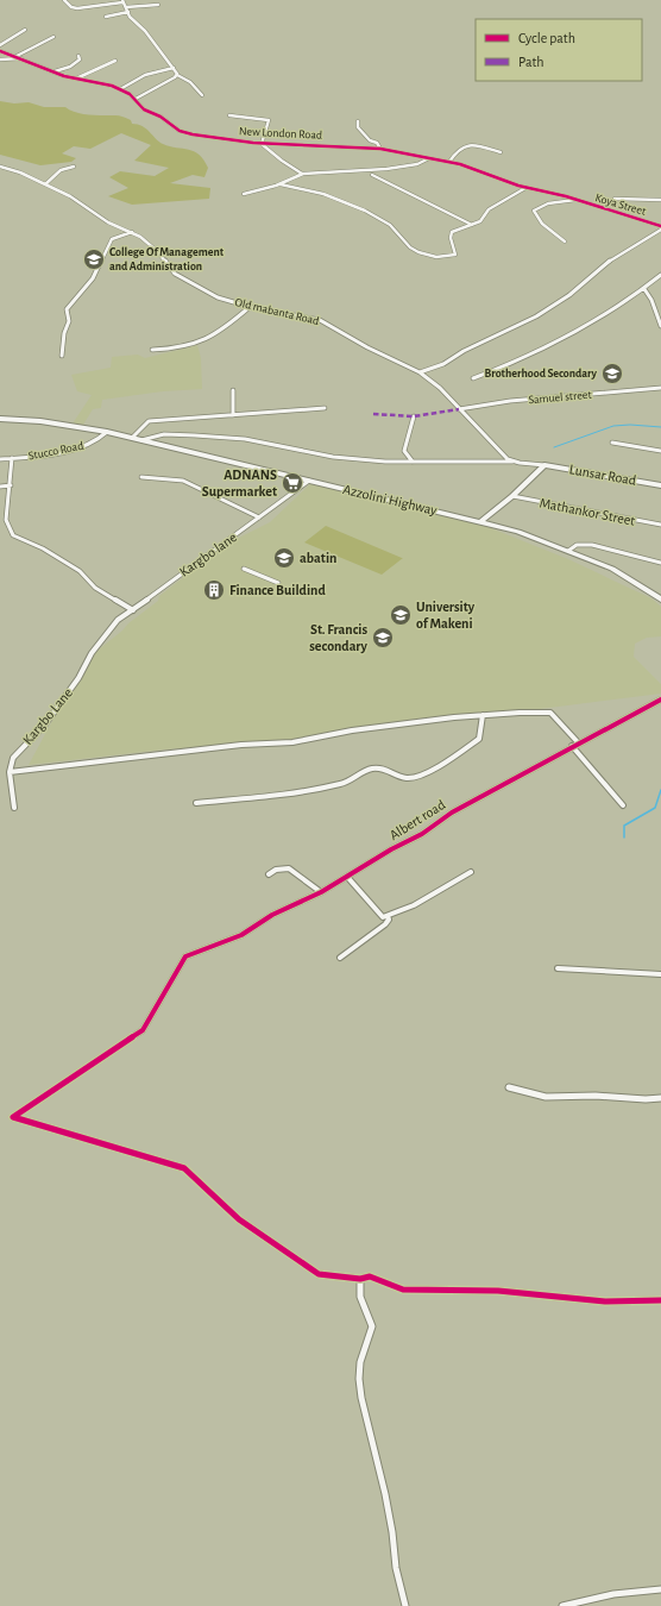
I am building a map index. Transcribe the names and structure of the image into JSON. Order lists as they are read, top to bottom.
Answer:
{
  "streets": {
    "main road": ["Lunsar Road", "Azzolini Highway"],
    "street": [
      "New London Road",
      "Koya Street",
      "Old mabanta Road",
      "Samuel street",
      "Stucco Road",
      "Mathankor Street",
      "Kargbo lane",
      "Kargbo Lane",
      "Albert road"
    ]
  },
  "crossings": [
    ["New London Road", "Koya Street"],
    ["Old mabanta Road", "Samuel street"],
    ["Stucco Road", "Azzolini Highway"],
    ["Azzolini Highway", "Kargbo lane"],
    ["Kargbo lane", "Kargbo Lane"]
  ],
  "places": {
    "school or university": [
      "College Of Management and Administration",
      "Brotherhood Secondary",
      "abatin",
      "University of Makeni",
      "St. Francis secondary"
    ],
    "supermarket": ["ADNANS Supermarket"],
    "building": ["Finance Buildind"]
  },
  "legend": ["Cycle path", "Path"]
}
